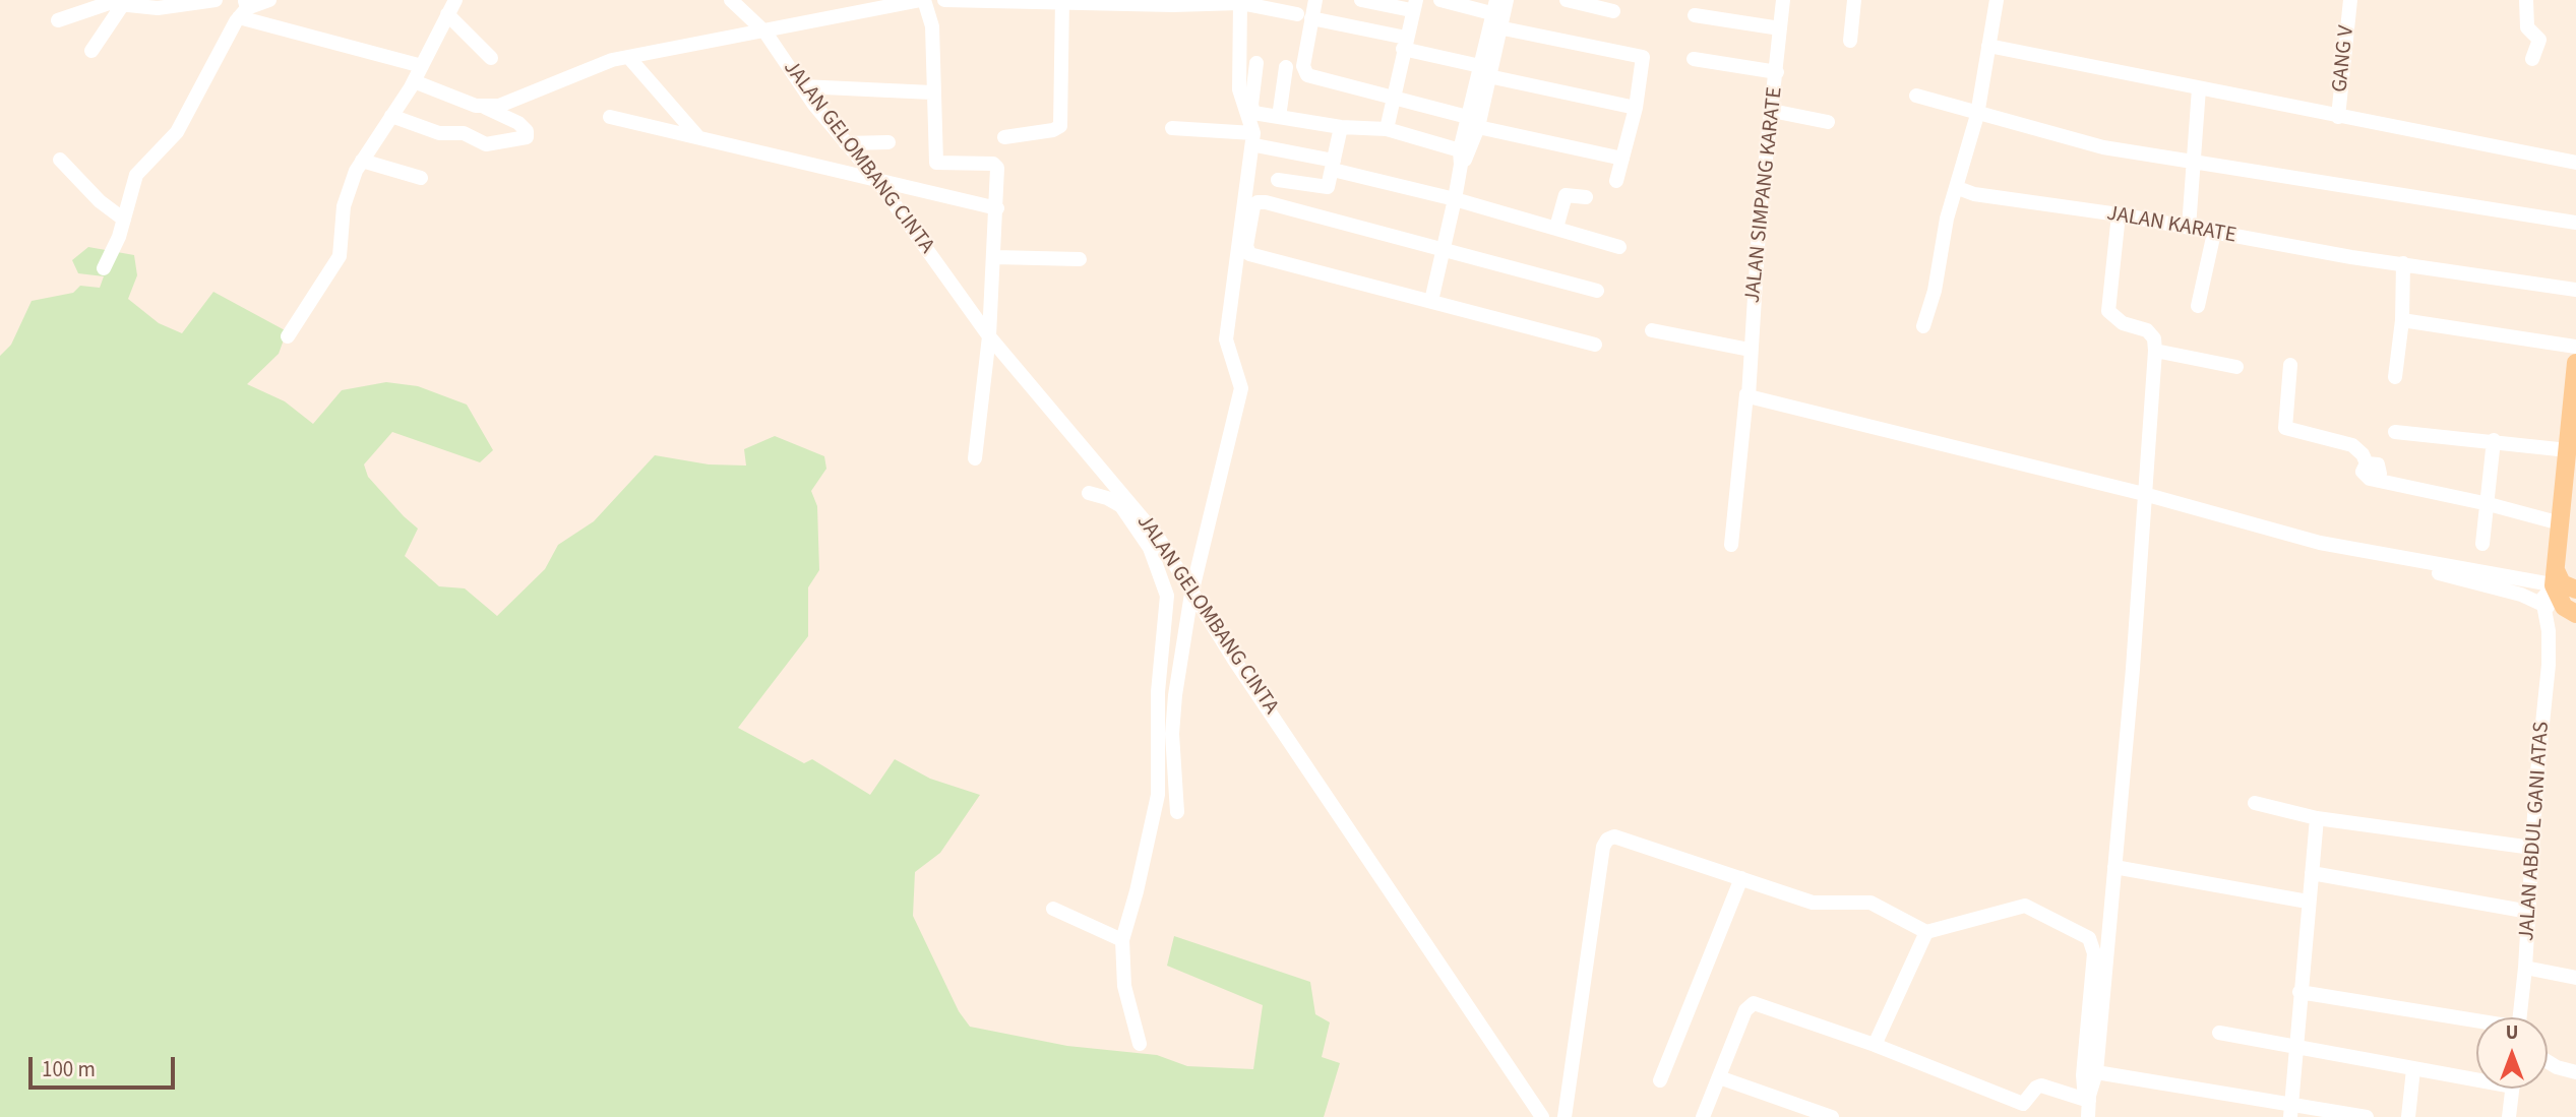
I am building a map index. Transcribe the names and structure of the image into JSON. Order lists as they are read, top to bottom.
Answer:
{
  "streets": {
    "street": [
      "GANG V",
      "JALAN GELOMBANG CINTA",
      "JALAN SIMPANG KARATE",
      "JALAN KARATE",
      "JALAN ABDUL GANI ATAS"
    ]
  },
  "scale_bar": "100 m",
  "north": "top"
}
